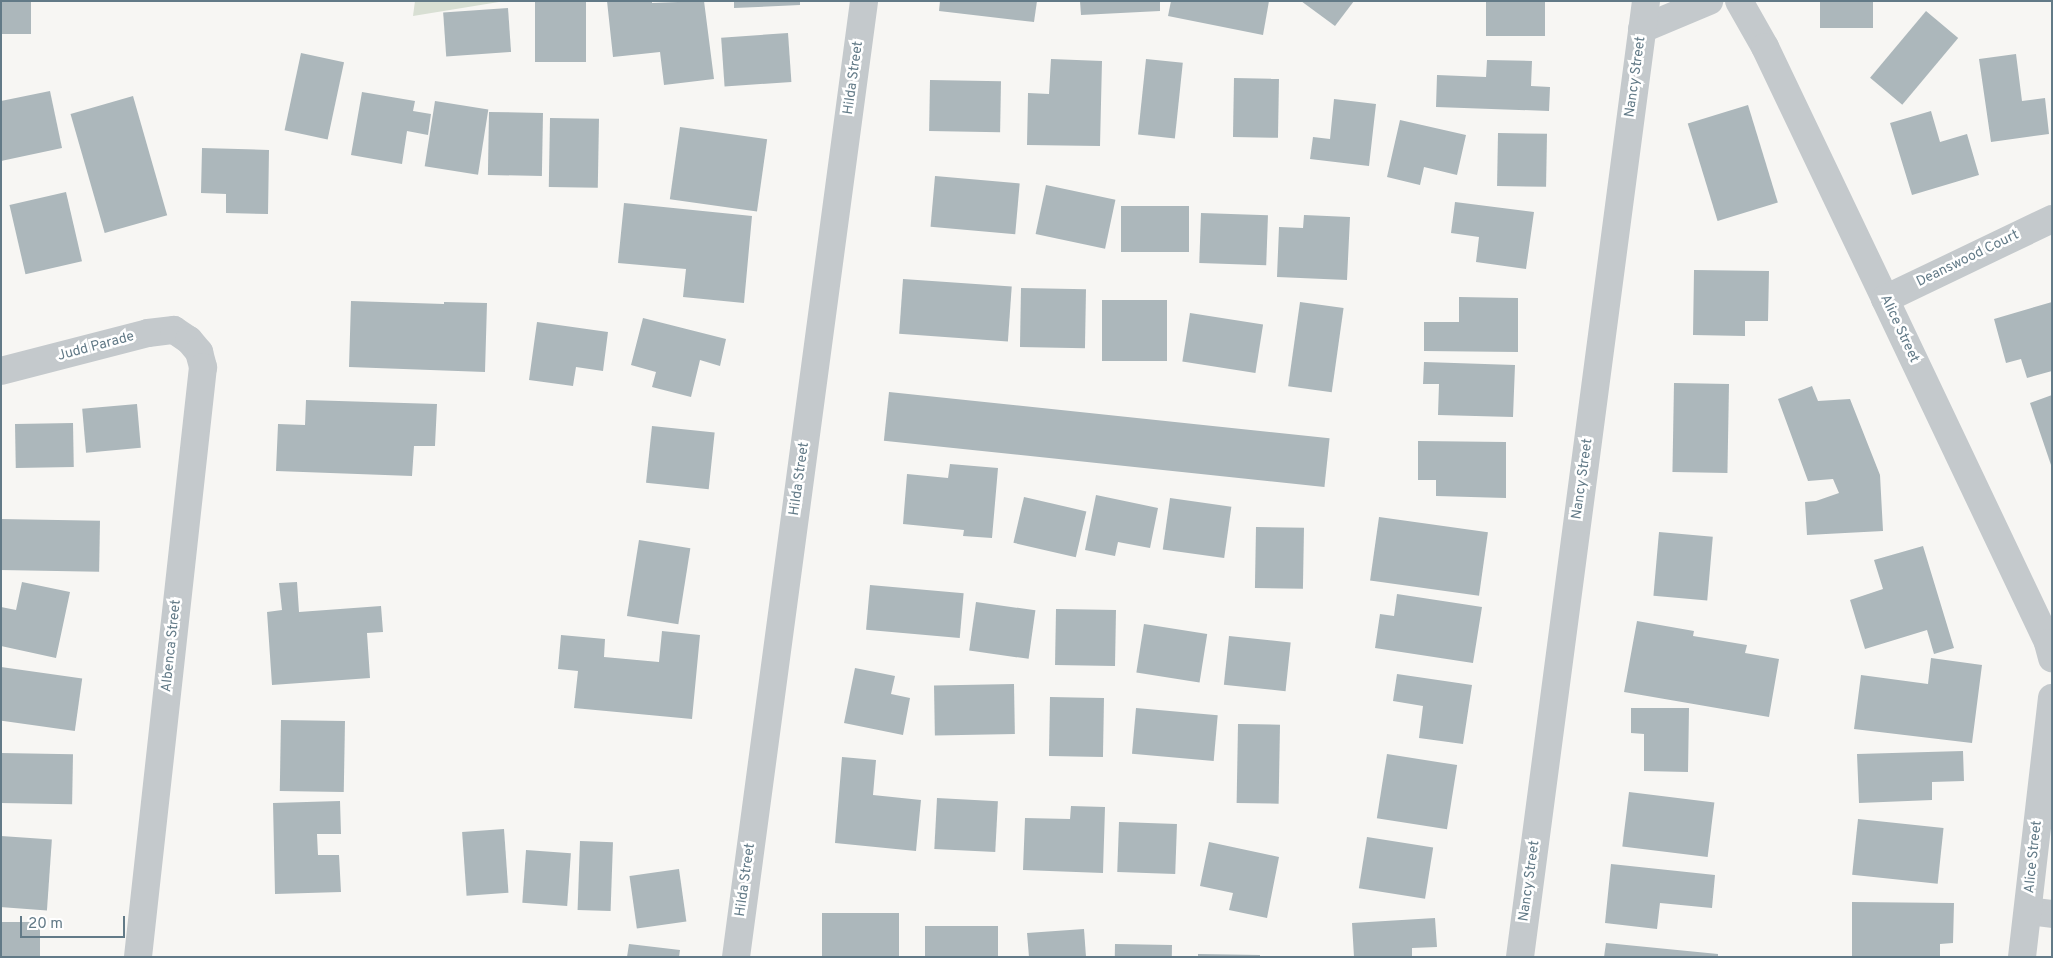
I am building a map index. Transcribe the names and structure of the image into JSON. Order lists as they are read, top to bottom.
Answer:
{
  "streets": {
    "street": [
      "Nancy Street",
      "Hilda Street",
      "Deanswood Court",
      "Alice Street",
      "Judd Parade",
      "Albenca Street"
    ]
  },
  "crossings": [
    ["Deanswood Court", "Alice Street"],
    ["Judd Parade", "Albenca Street"]
  ],
  "scale_bar": "20 m"
}
